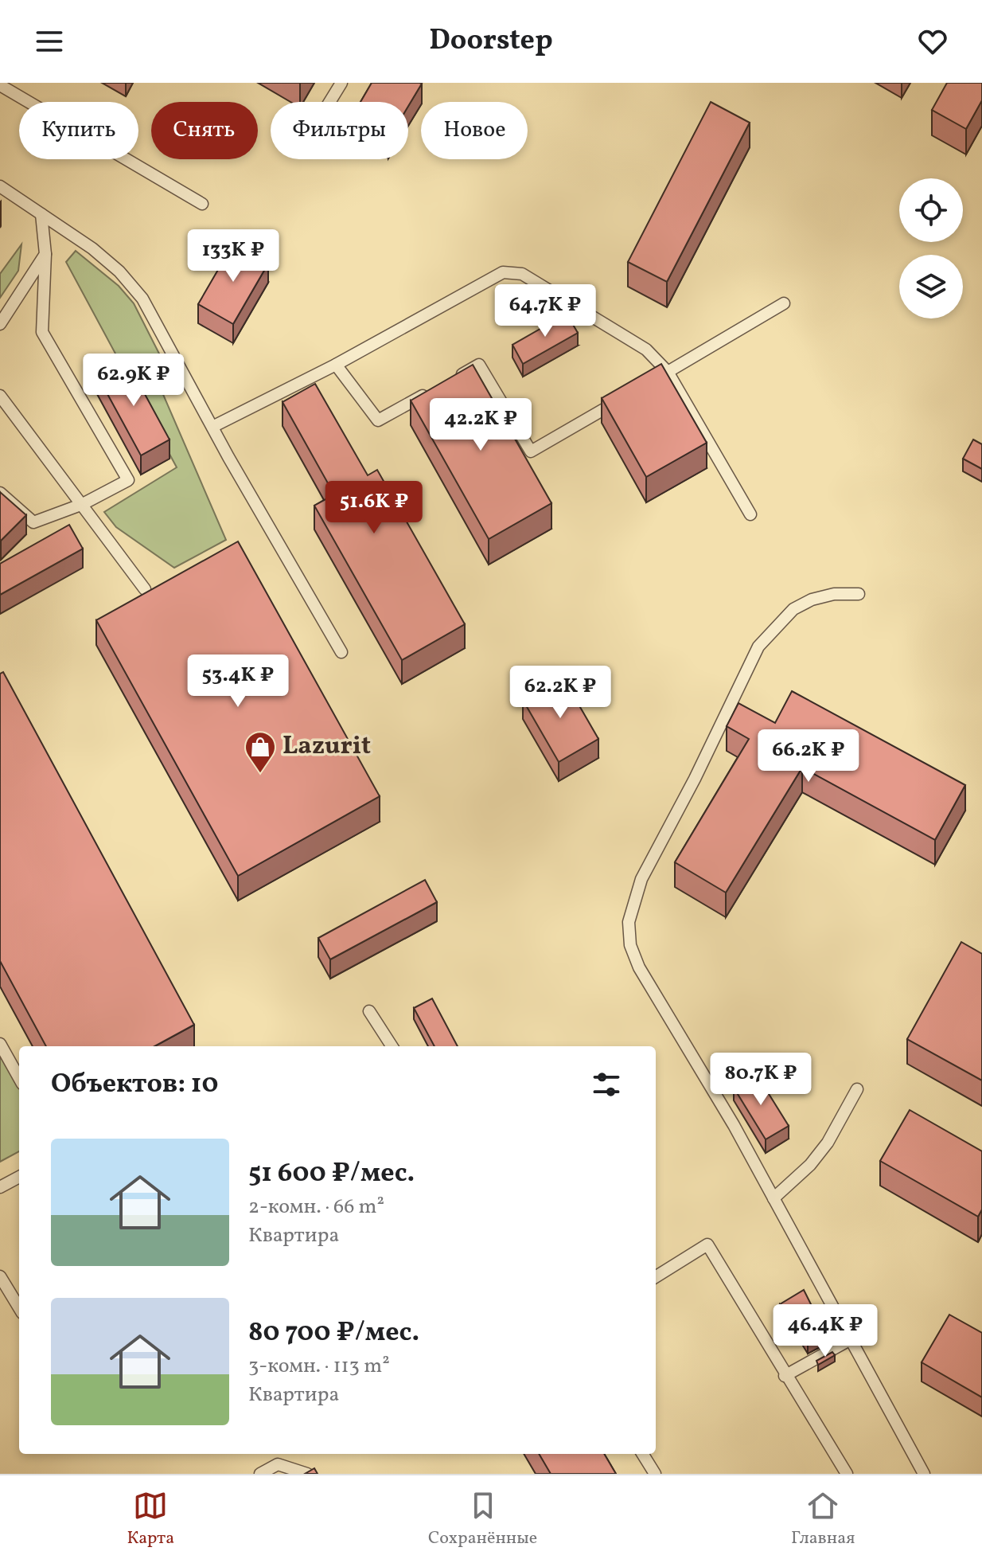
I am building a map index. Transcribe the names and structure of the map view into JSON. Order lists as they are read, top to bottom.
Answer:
{
  "places": {
    "shop": ["Lazurit"]
  },
  "page": {
    "header": "Doorstep",
    "chip": [
      "Купить",
      "Снять",
      "Фильтры",
      "Новое"
    ],
    "price": [
      "133K ₽",
      "64.7K ₽",
      "62.9K ₽",
      "42.2K ₽",
      "51.6K ₽",
      "53.4K ₽",
      "62.2K ₽",
      "66.2K ₽",
      "80.7K ₽",
      "46.4K ₽"
    ],
    "heading": "Объектов: 10",
    "list": [
      {
        "name": "51 600 ₽/мес.",
        "note": "2-комн. · 66 m² · Квартира"
      },
      {
        "name": "80 700 ₽/мес.",
        "note": "3-комн. · 113 m² · Квартира"
      }
    ],
    "tabs": ["Карта", "Сохранённые", "Главная"]
  }
}
